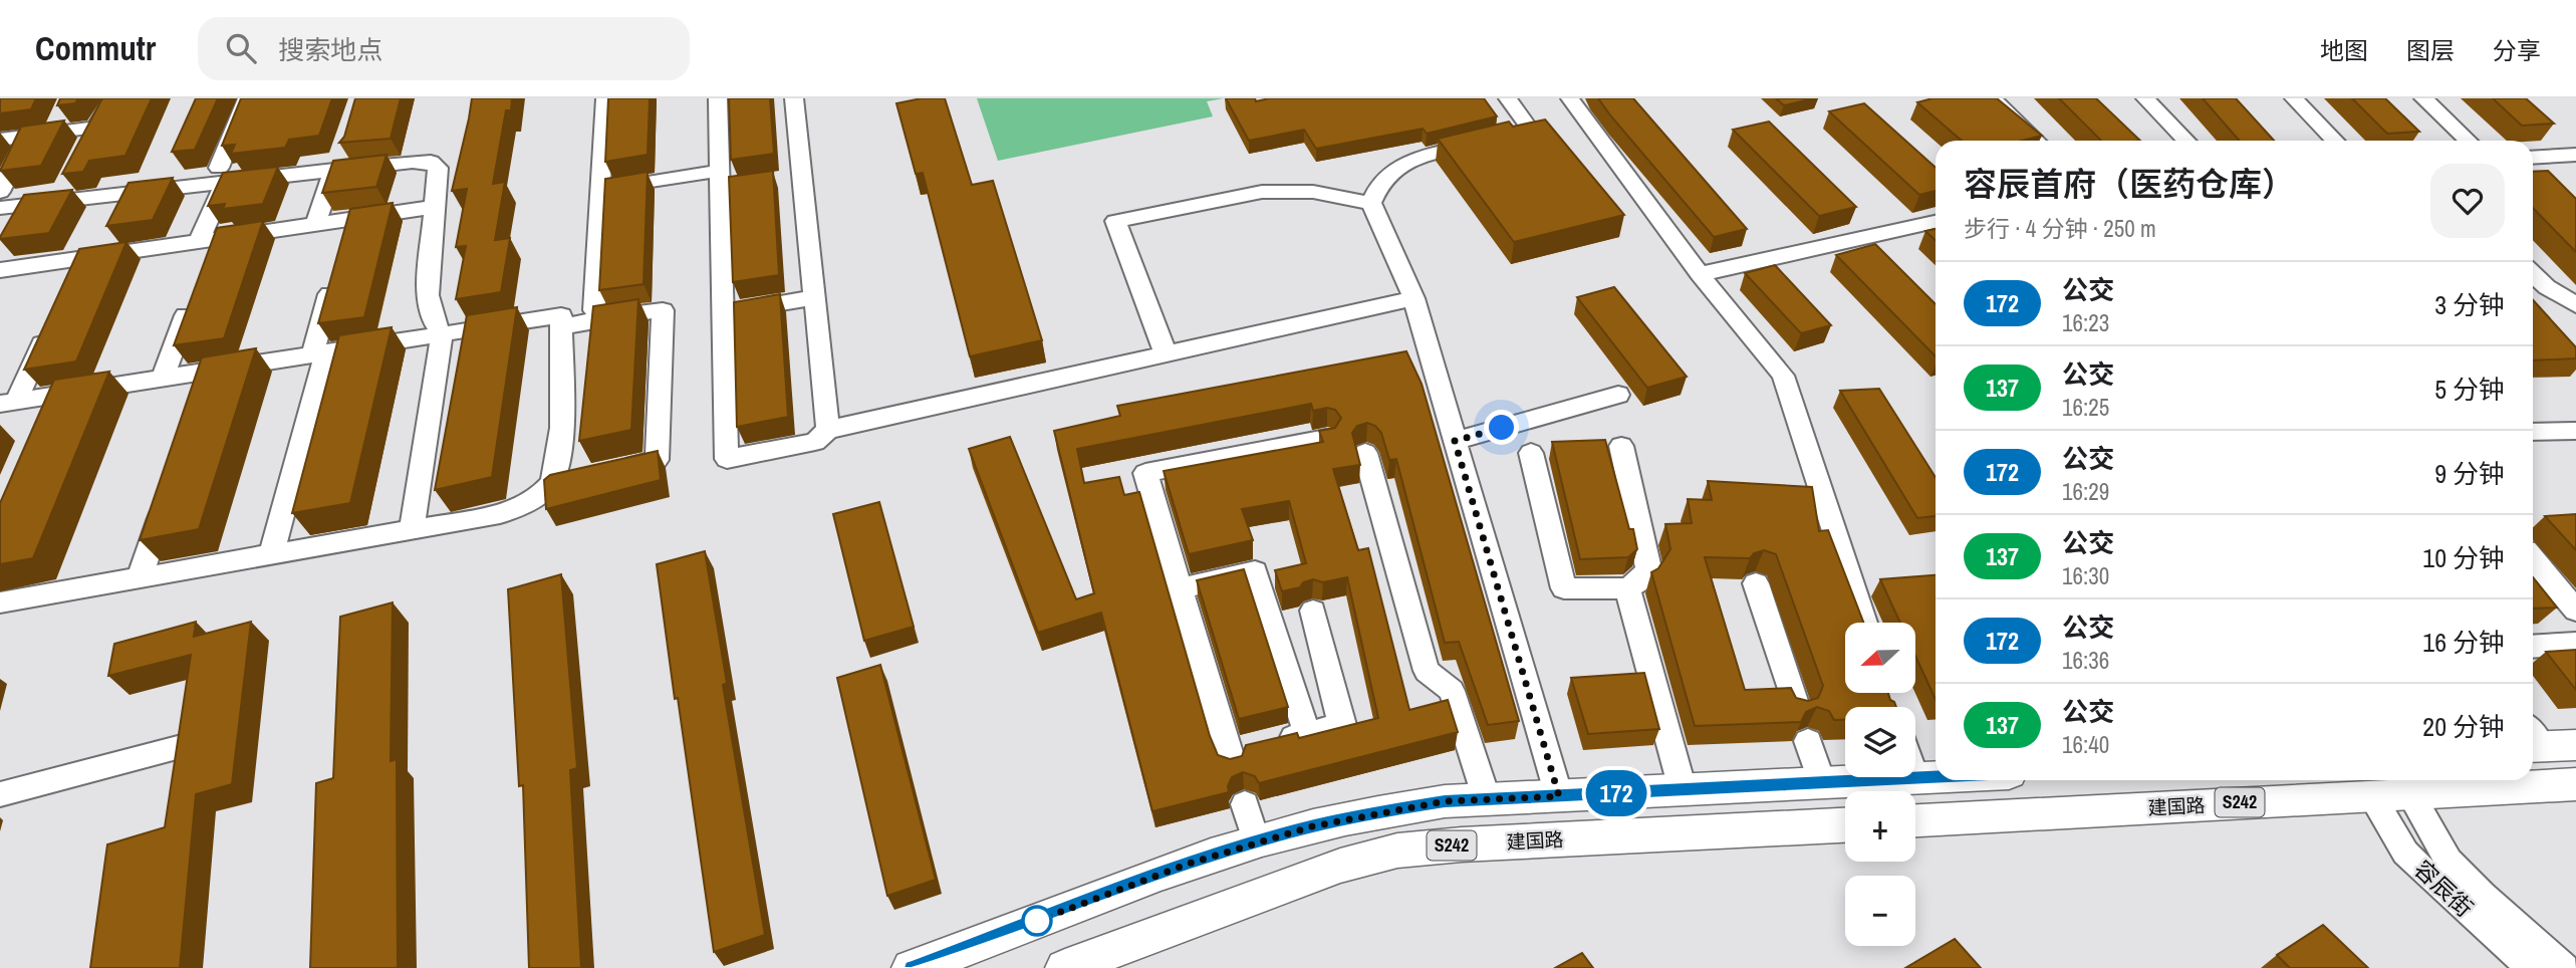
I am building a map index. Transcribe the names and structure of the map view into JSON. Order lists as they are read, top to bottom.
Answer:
{
  "streets": {
    "main road": ["S242", "建国路"],
    "street": ["容辰街"]
  },
  "crossings": [
    ["建国路", "容辰街"]
  ],
  "lines": ["bus line 172"],
  "north": "left",
  "page": {
    "header": "Commutr",
    "search": "搜索地点",
    "nav": ["地图", "图层", "分享"],
    "on_map": "172",
    "heading": ["容辰首府（医药仓库）", "步行 · 4 分钟 · 250 m"],
    "list": [
      {
        "mark": "172",
        "name": "公交",
        "note": "16:23",
        "value": "3 分钟"
      },
      {
        "mark": "137",
        "name": "公交",
        "note": "16:25",
        "value": "5 分钟"
      },
      {
        "mark": "172",
        "name": "公交",
        "note": "16:29",
        "value": "9 分钟"
      },
      {
        "mark": "137",
        "name": "公交",
        "note": "16:30",
        "value": "10 分钟"
      },
      {
        "mark": "172",
        "name": "公交",
        "note": "16:36",
        "value": "16 分钟"
      },
      {
        "mark": "137",
        "name": "公交",
        "note": "16:40",
        "value": "20 分钟"
      }
    ],
    "map_buttons": ["+", "−"]
  }
}
